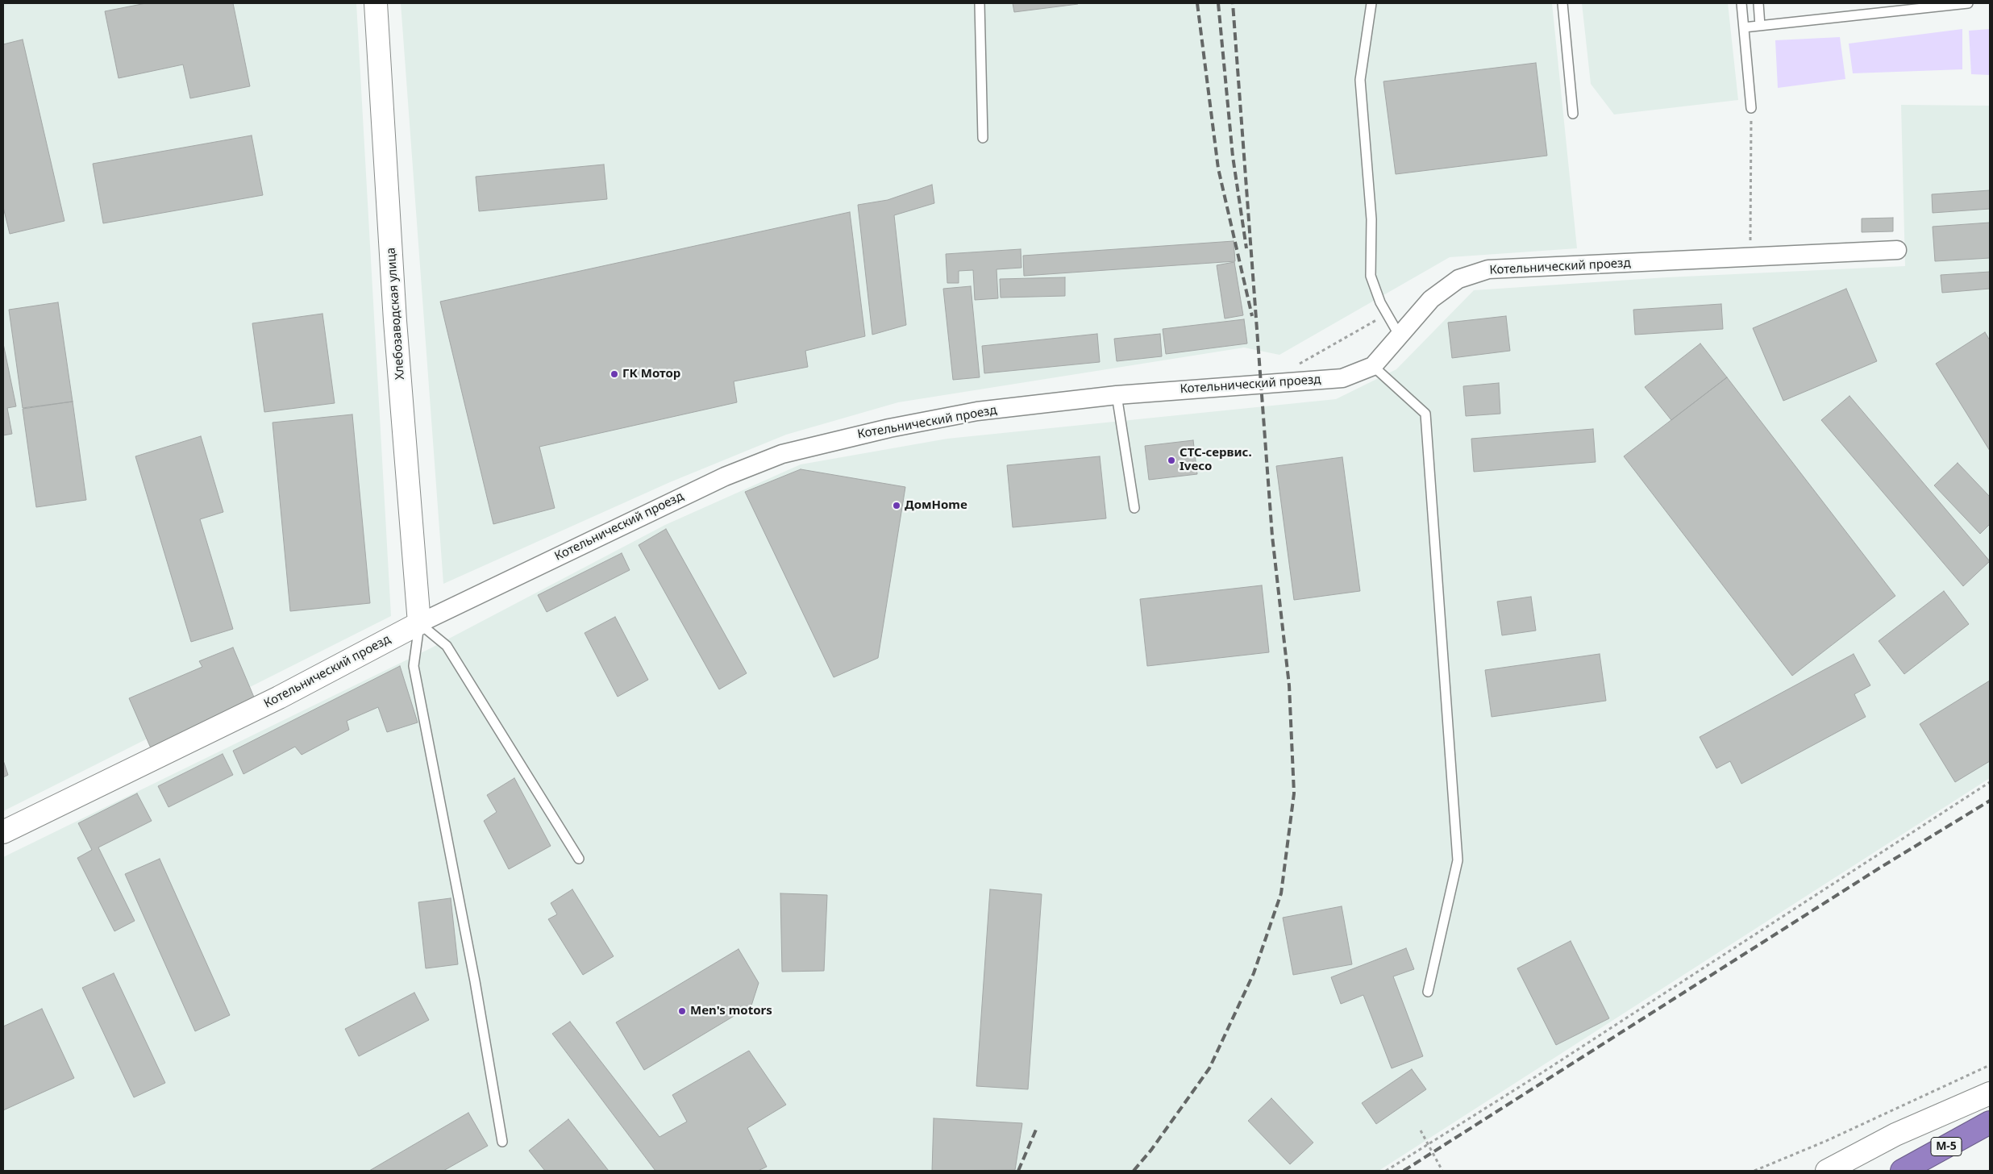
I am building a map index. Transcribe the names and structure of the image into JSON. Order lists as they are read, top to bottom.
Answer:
{
  "streets": {
    "highway": ["М-5"],
    "street": ["Котельнический проезд", "Хлебозаводская улица"]
  },
  "crossings": [
    ["Котельнический проезд", "Хлебозаводская улица"]
  ],
  "places": [
    "ГК Мотор",
    "СТС-сервис. Iveco",
    "ДомHome",
    "Men's motors"
  ]
}
